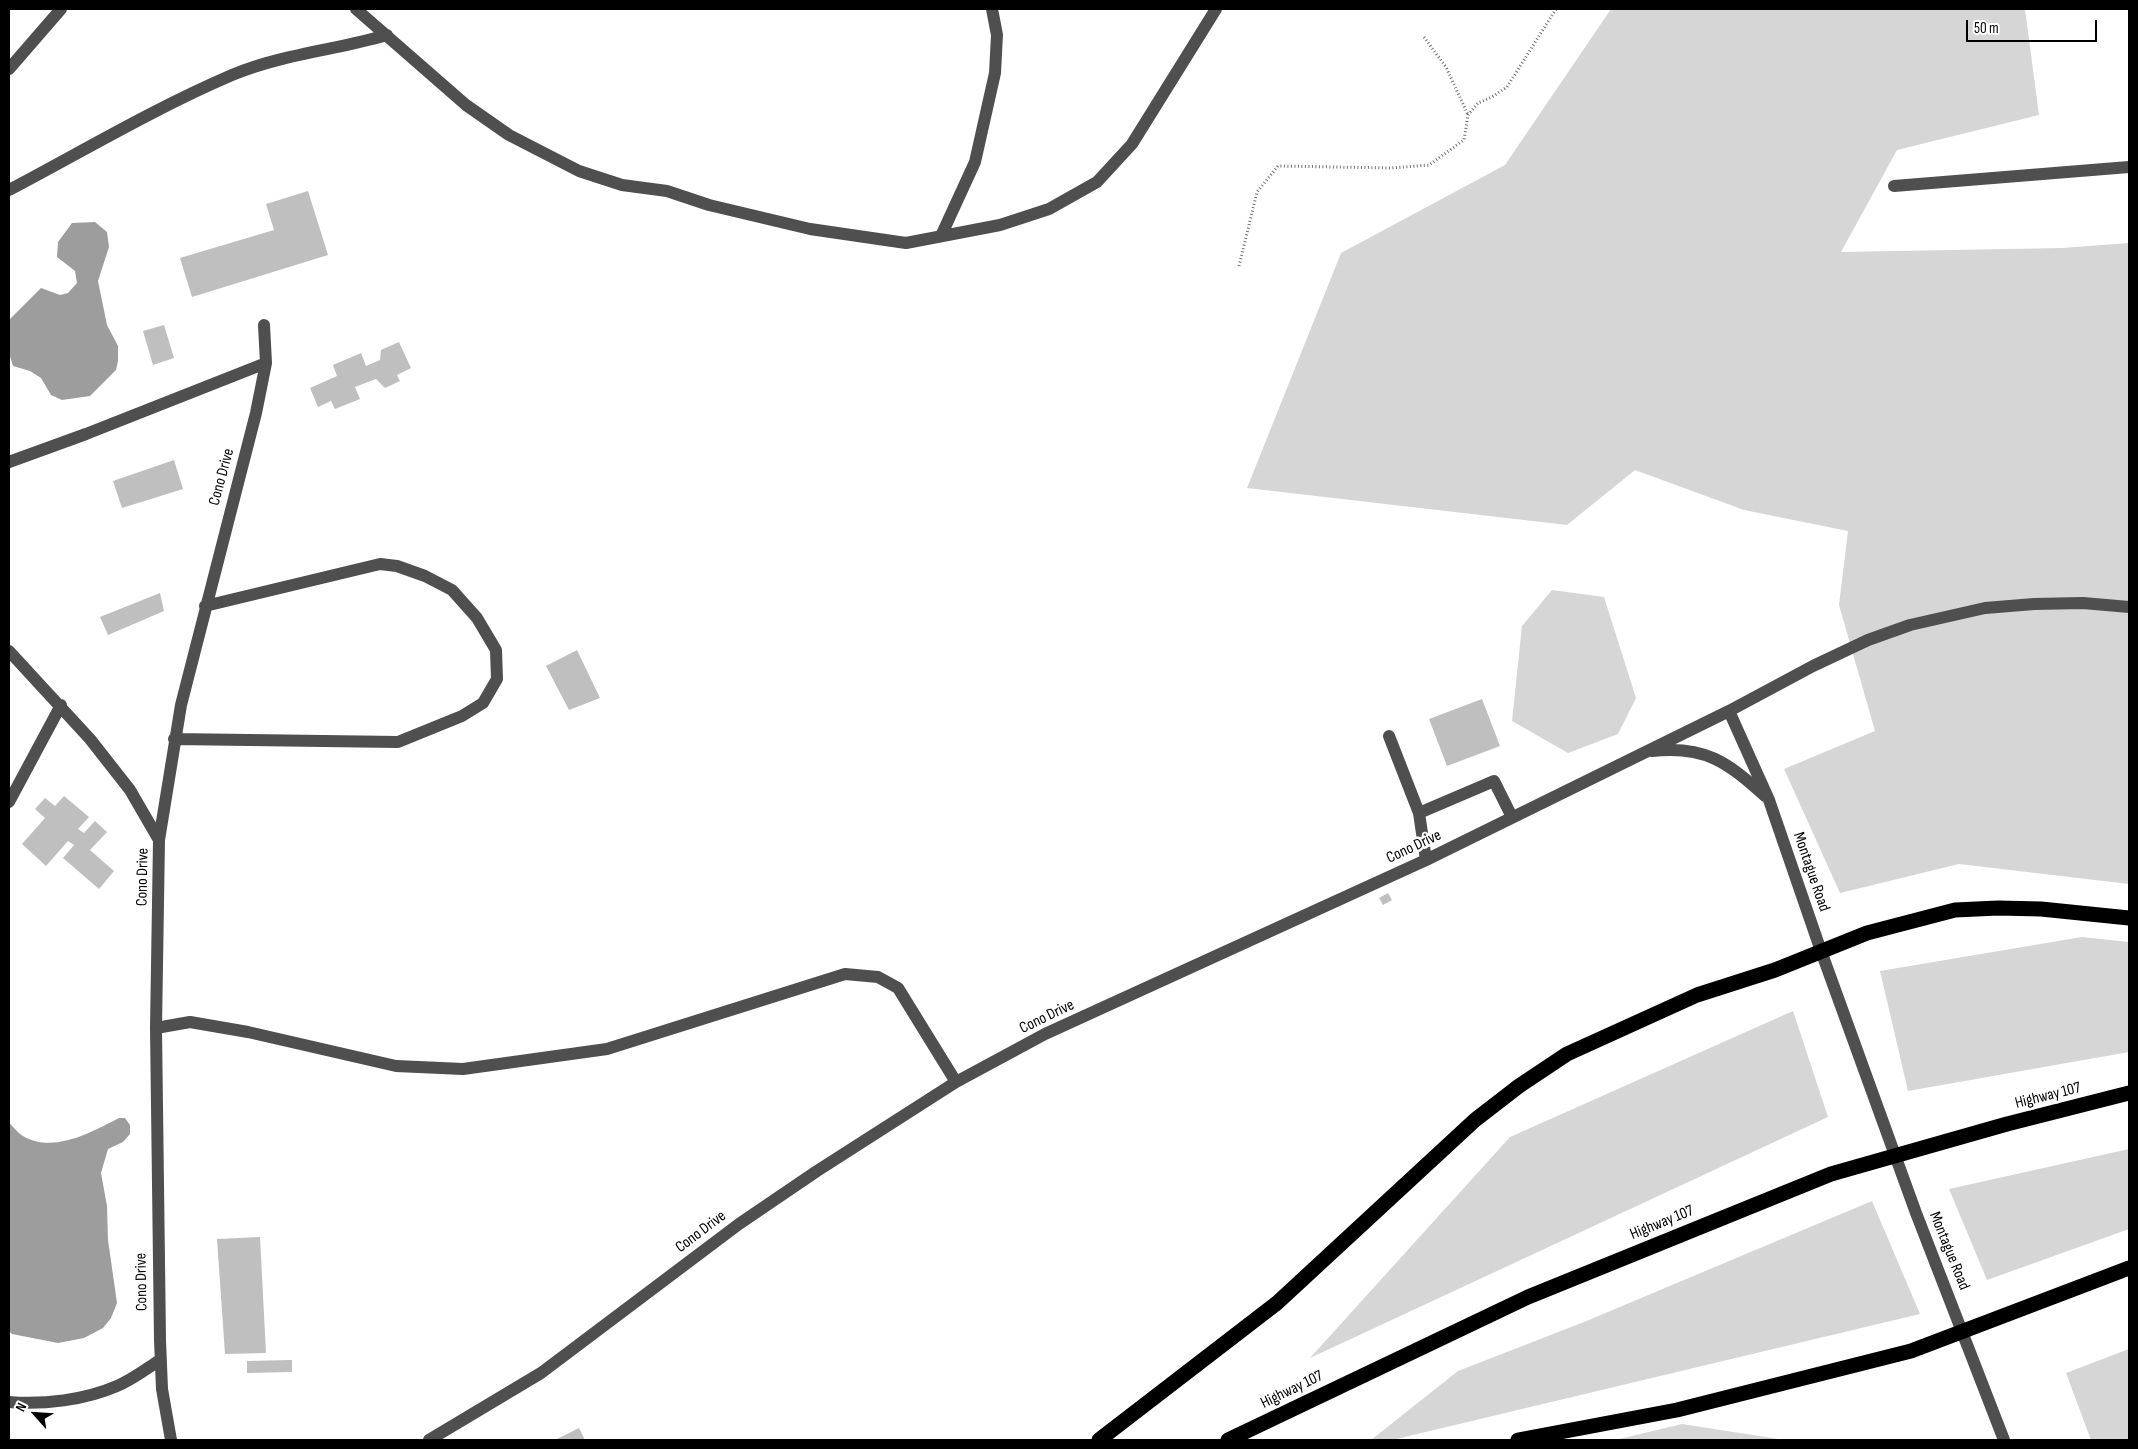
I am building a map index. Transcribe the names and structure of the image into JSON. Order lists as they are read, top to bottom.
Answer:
{
  "streets": {
    "highway": ["Highway 107"],
    "street": ["Cono Drive", "Montague Road"]
  },
  "crossings": [
    ["Cono Drive", "Montague Road"]
  ],
  "scale_bar": "50 m",
  "north": "top left"
}
